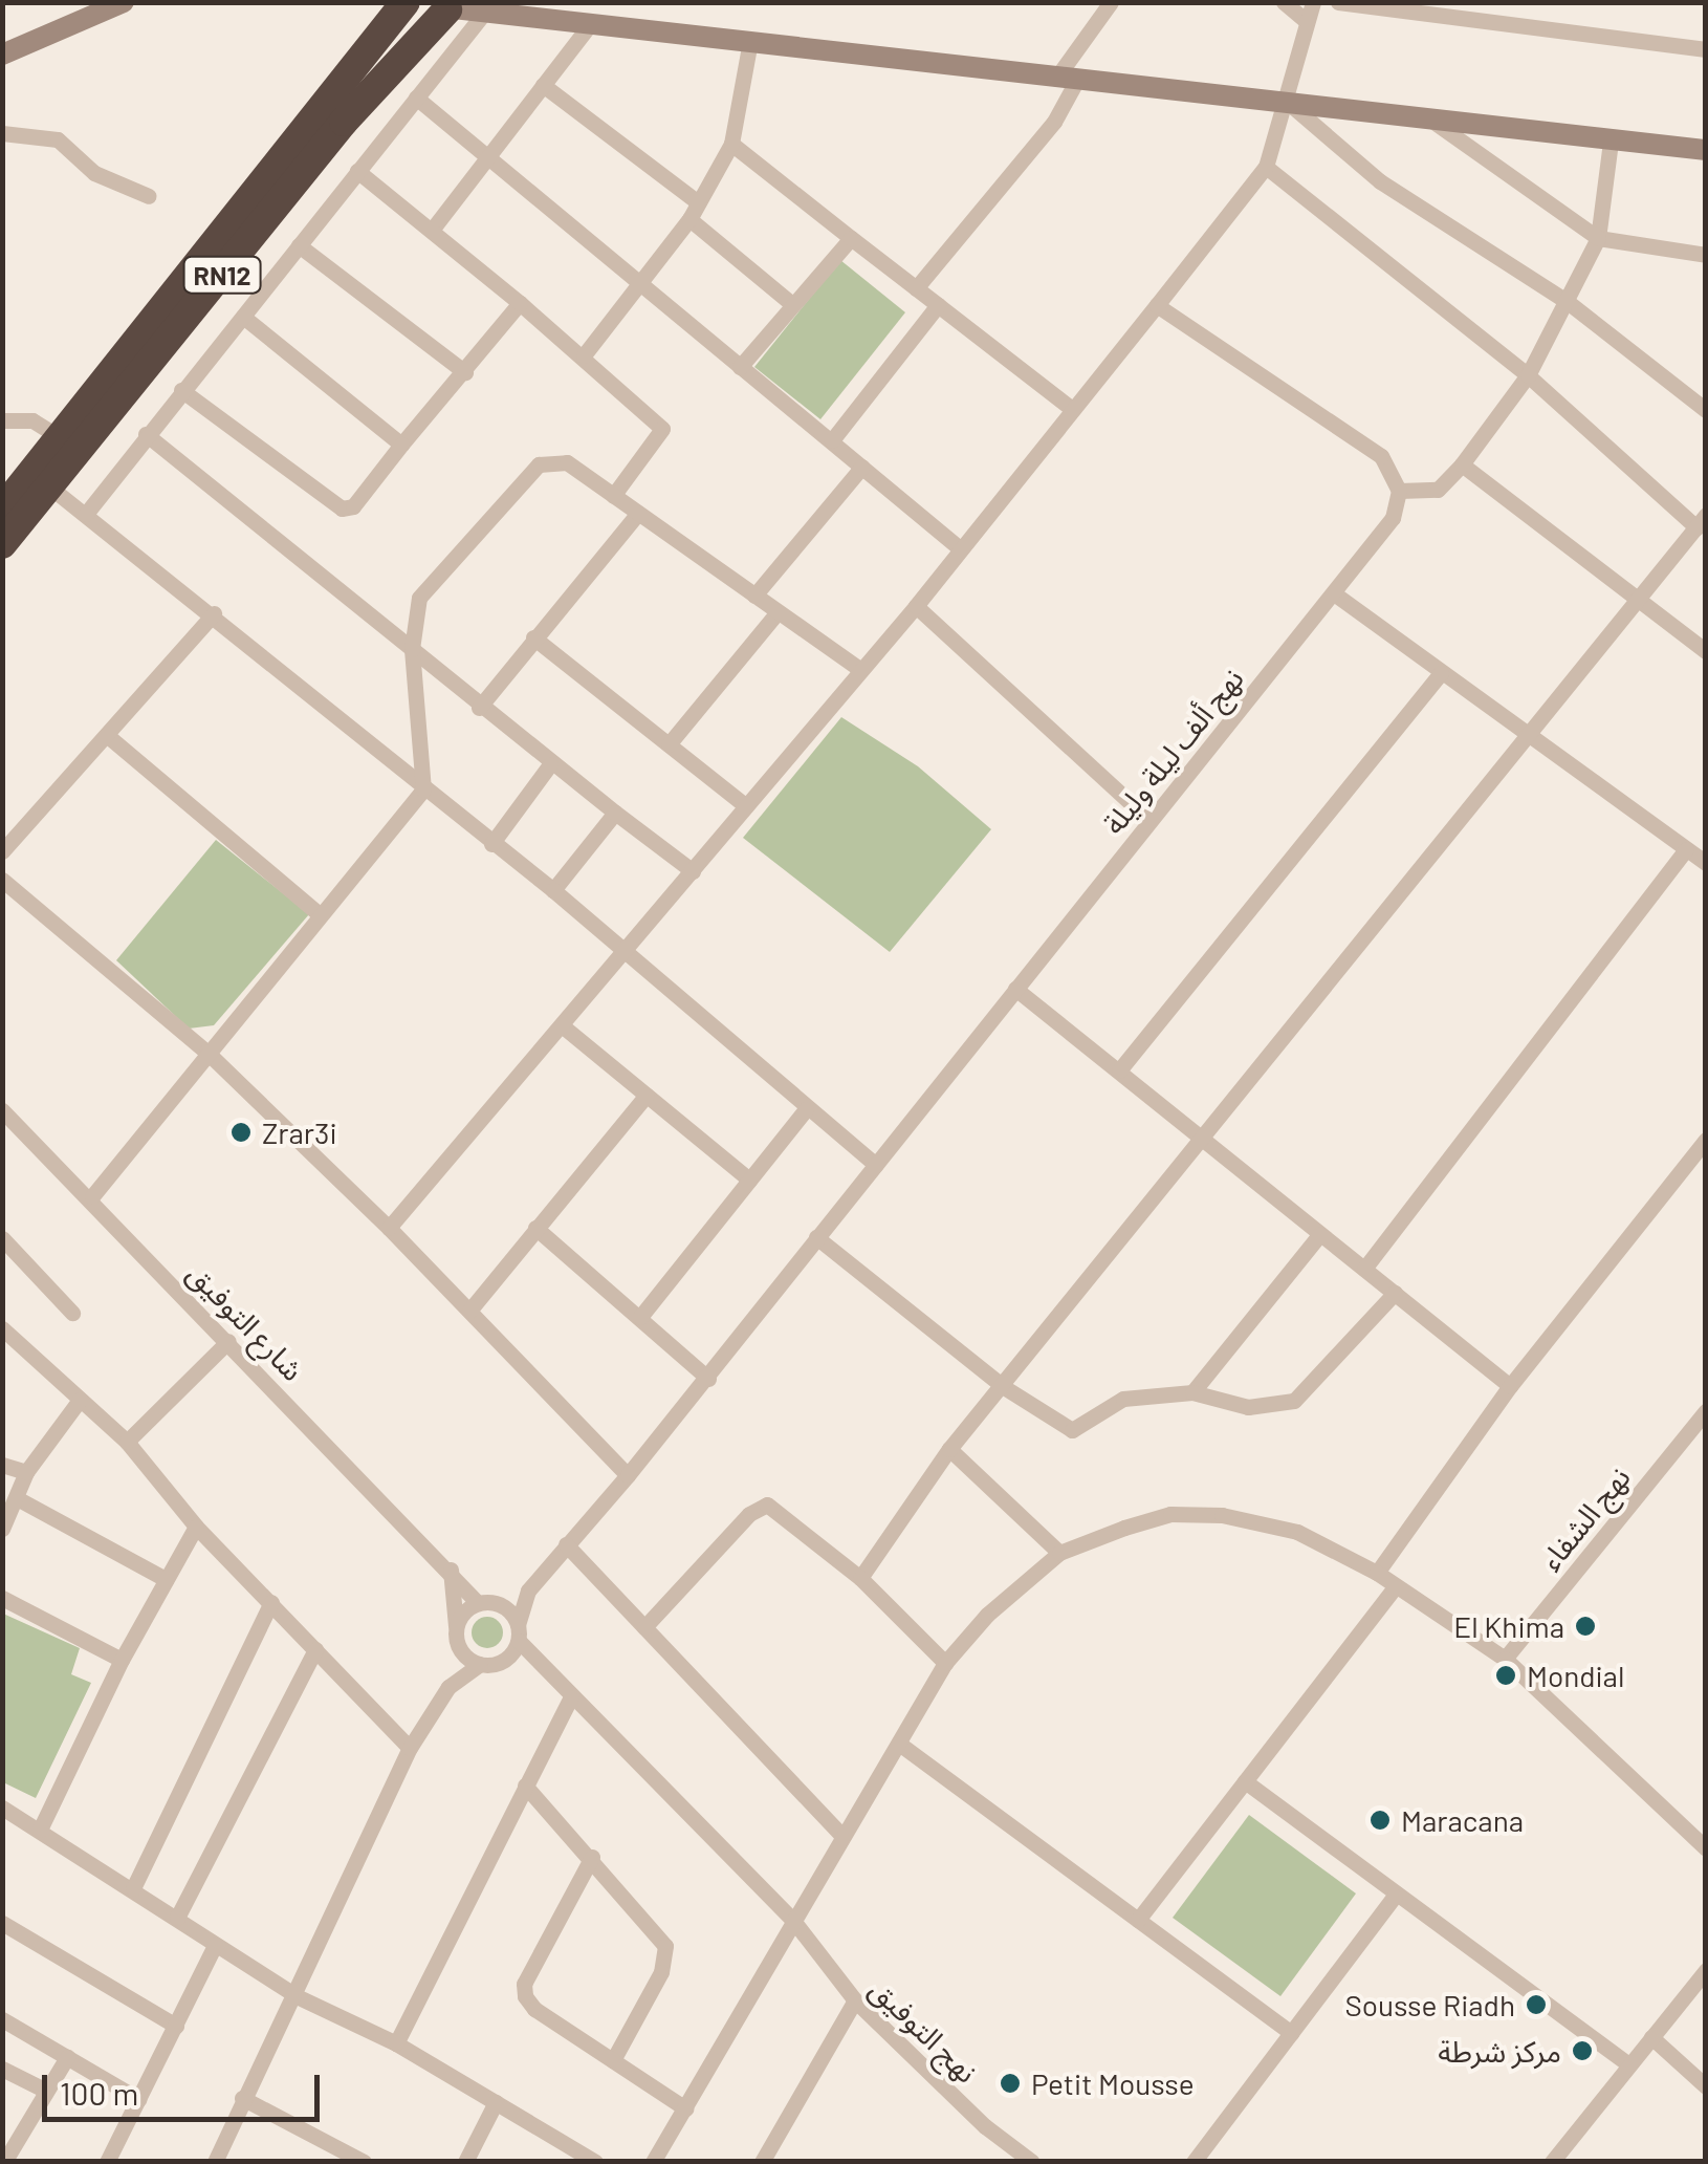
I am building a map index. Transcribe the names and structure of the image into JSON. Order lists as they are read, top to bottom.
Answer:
{
  "streets": {
    "highway": ["RN12"],
    "street": [
      "نهج ألف ليلة وليلة",
      "شارع التوفيق",
      "نهج الشفاء",
      "نهج التوفيق"
    ]
  },
  "places": [
    "Zrar3i",
    "El Khima",
    "Mondial",
    "Maracana",
    "Sousse Riadh",
    "مركز شرطة",
    "Petit Mousse"
  ],
  "scale_bar": "100 m"
}
